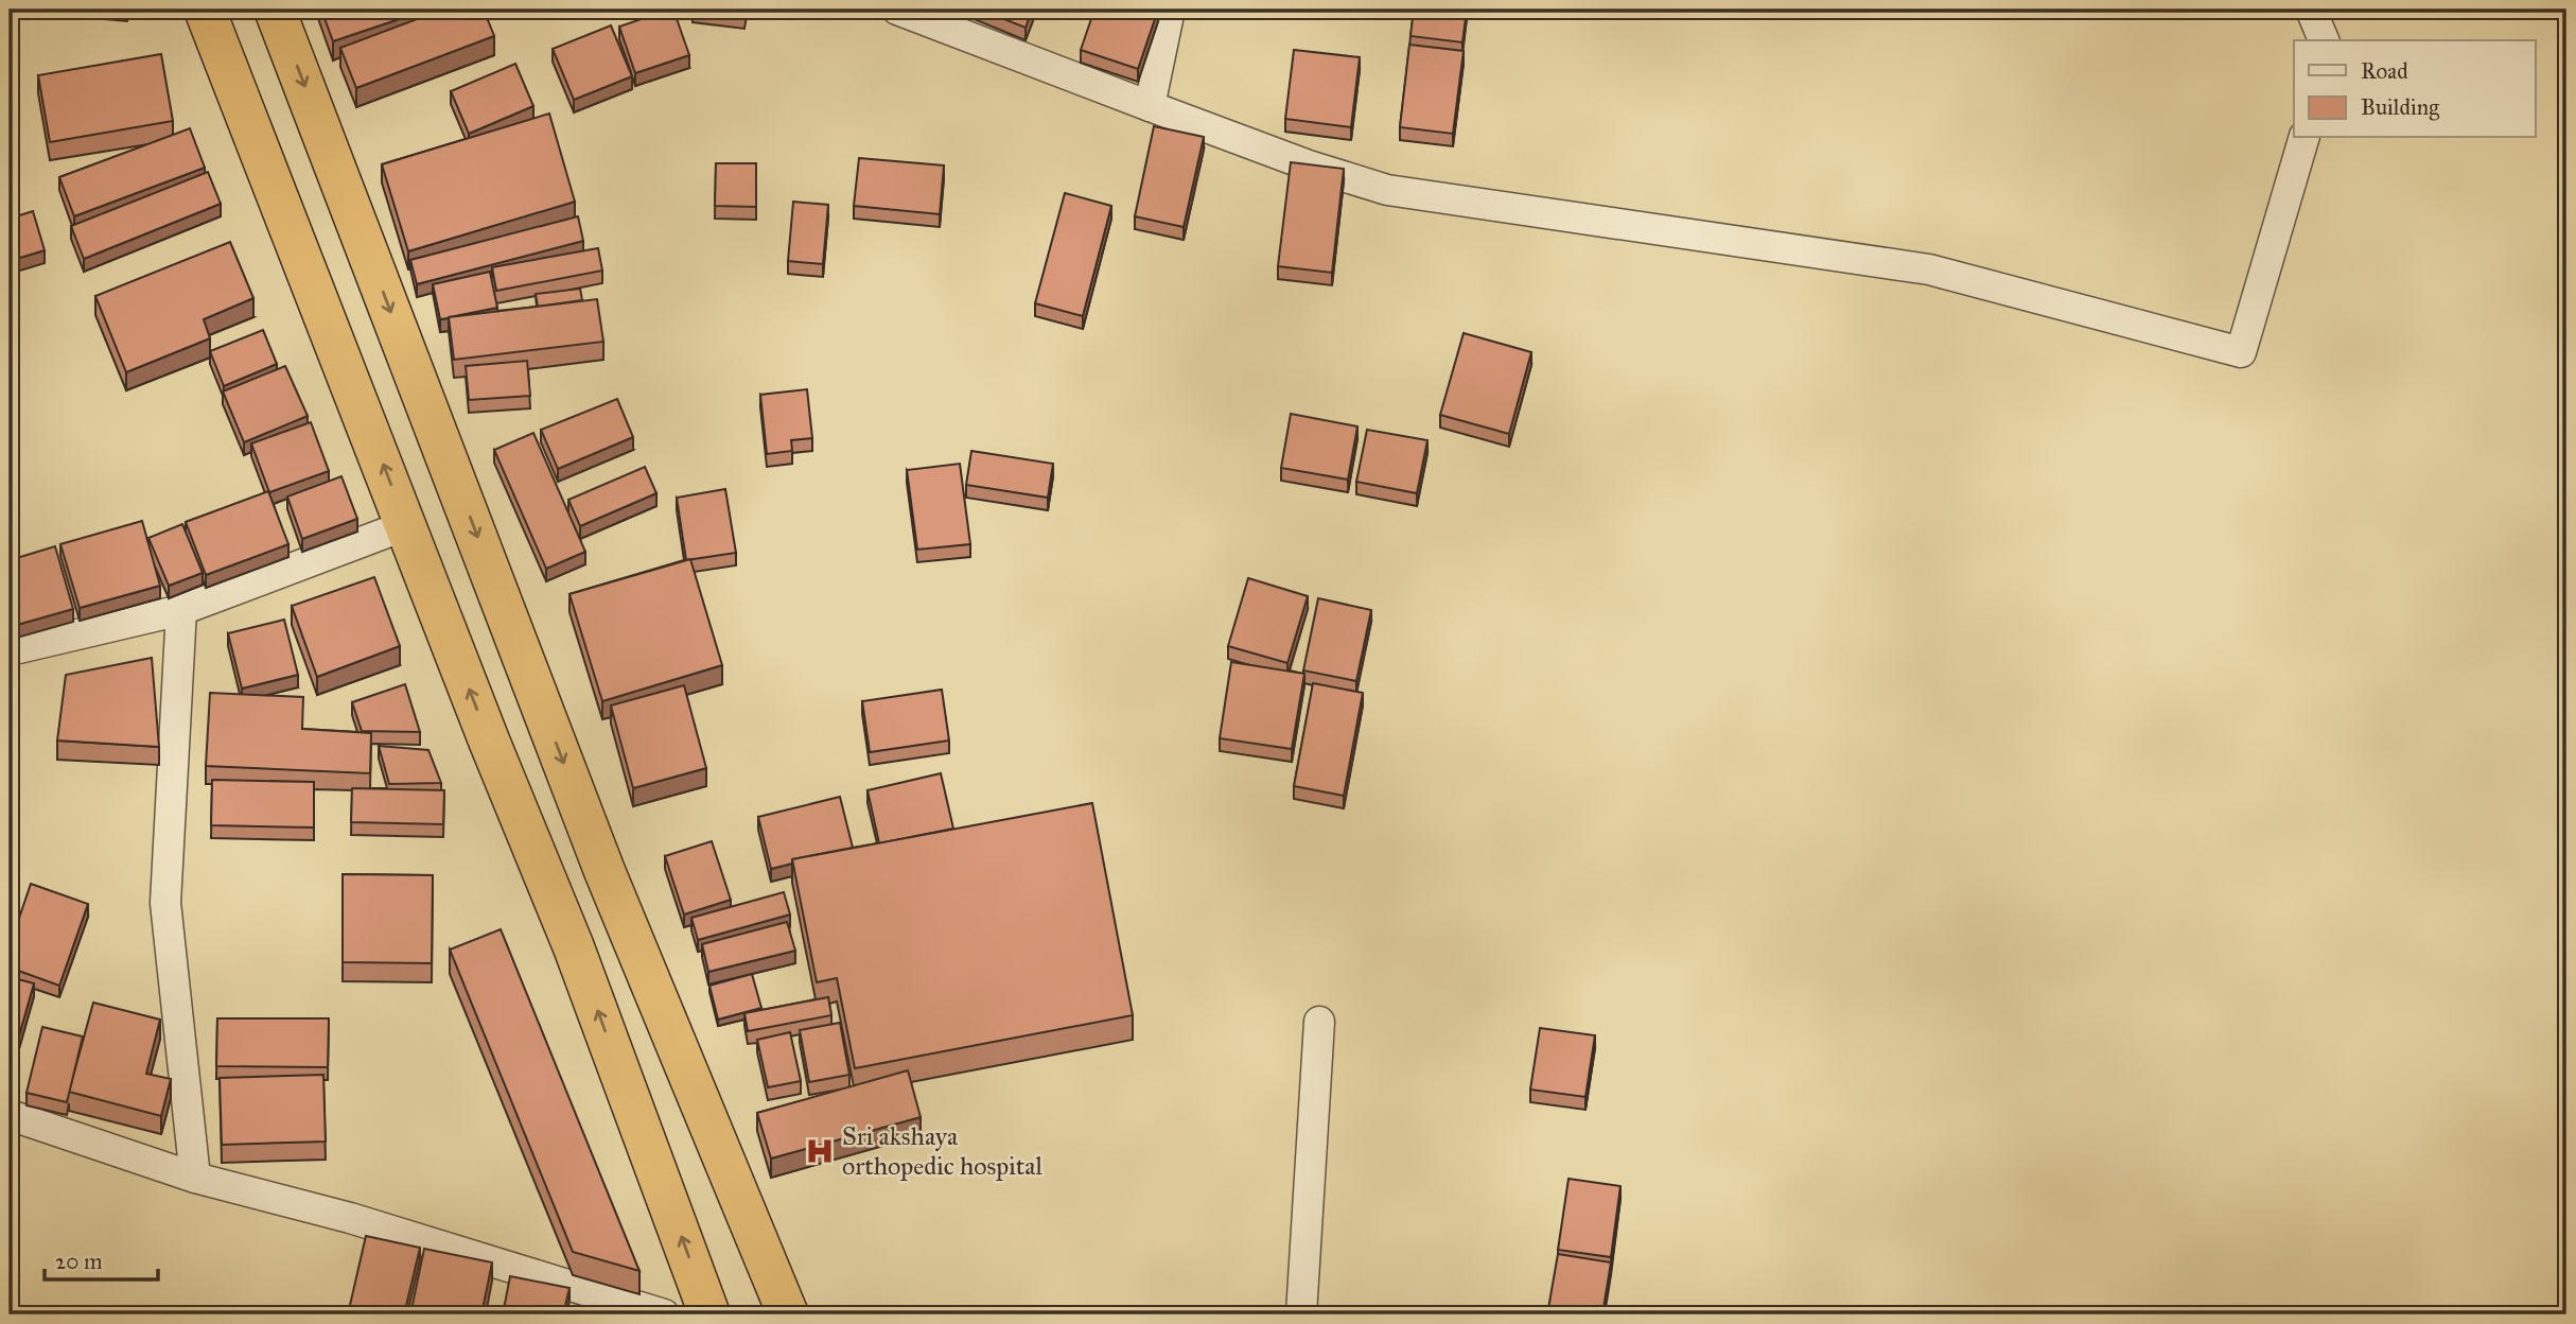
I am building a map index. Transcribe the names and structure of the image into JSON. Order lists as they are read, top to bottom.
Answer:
{
  "places": {
    "hospital": ["Sri akshaya orthopedic hospital"]
  },
  "legend": ["Road", "Building"],
  "scale_bar": "20 m"
}
